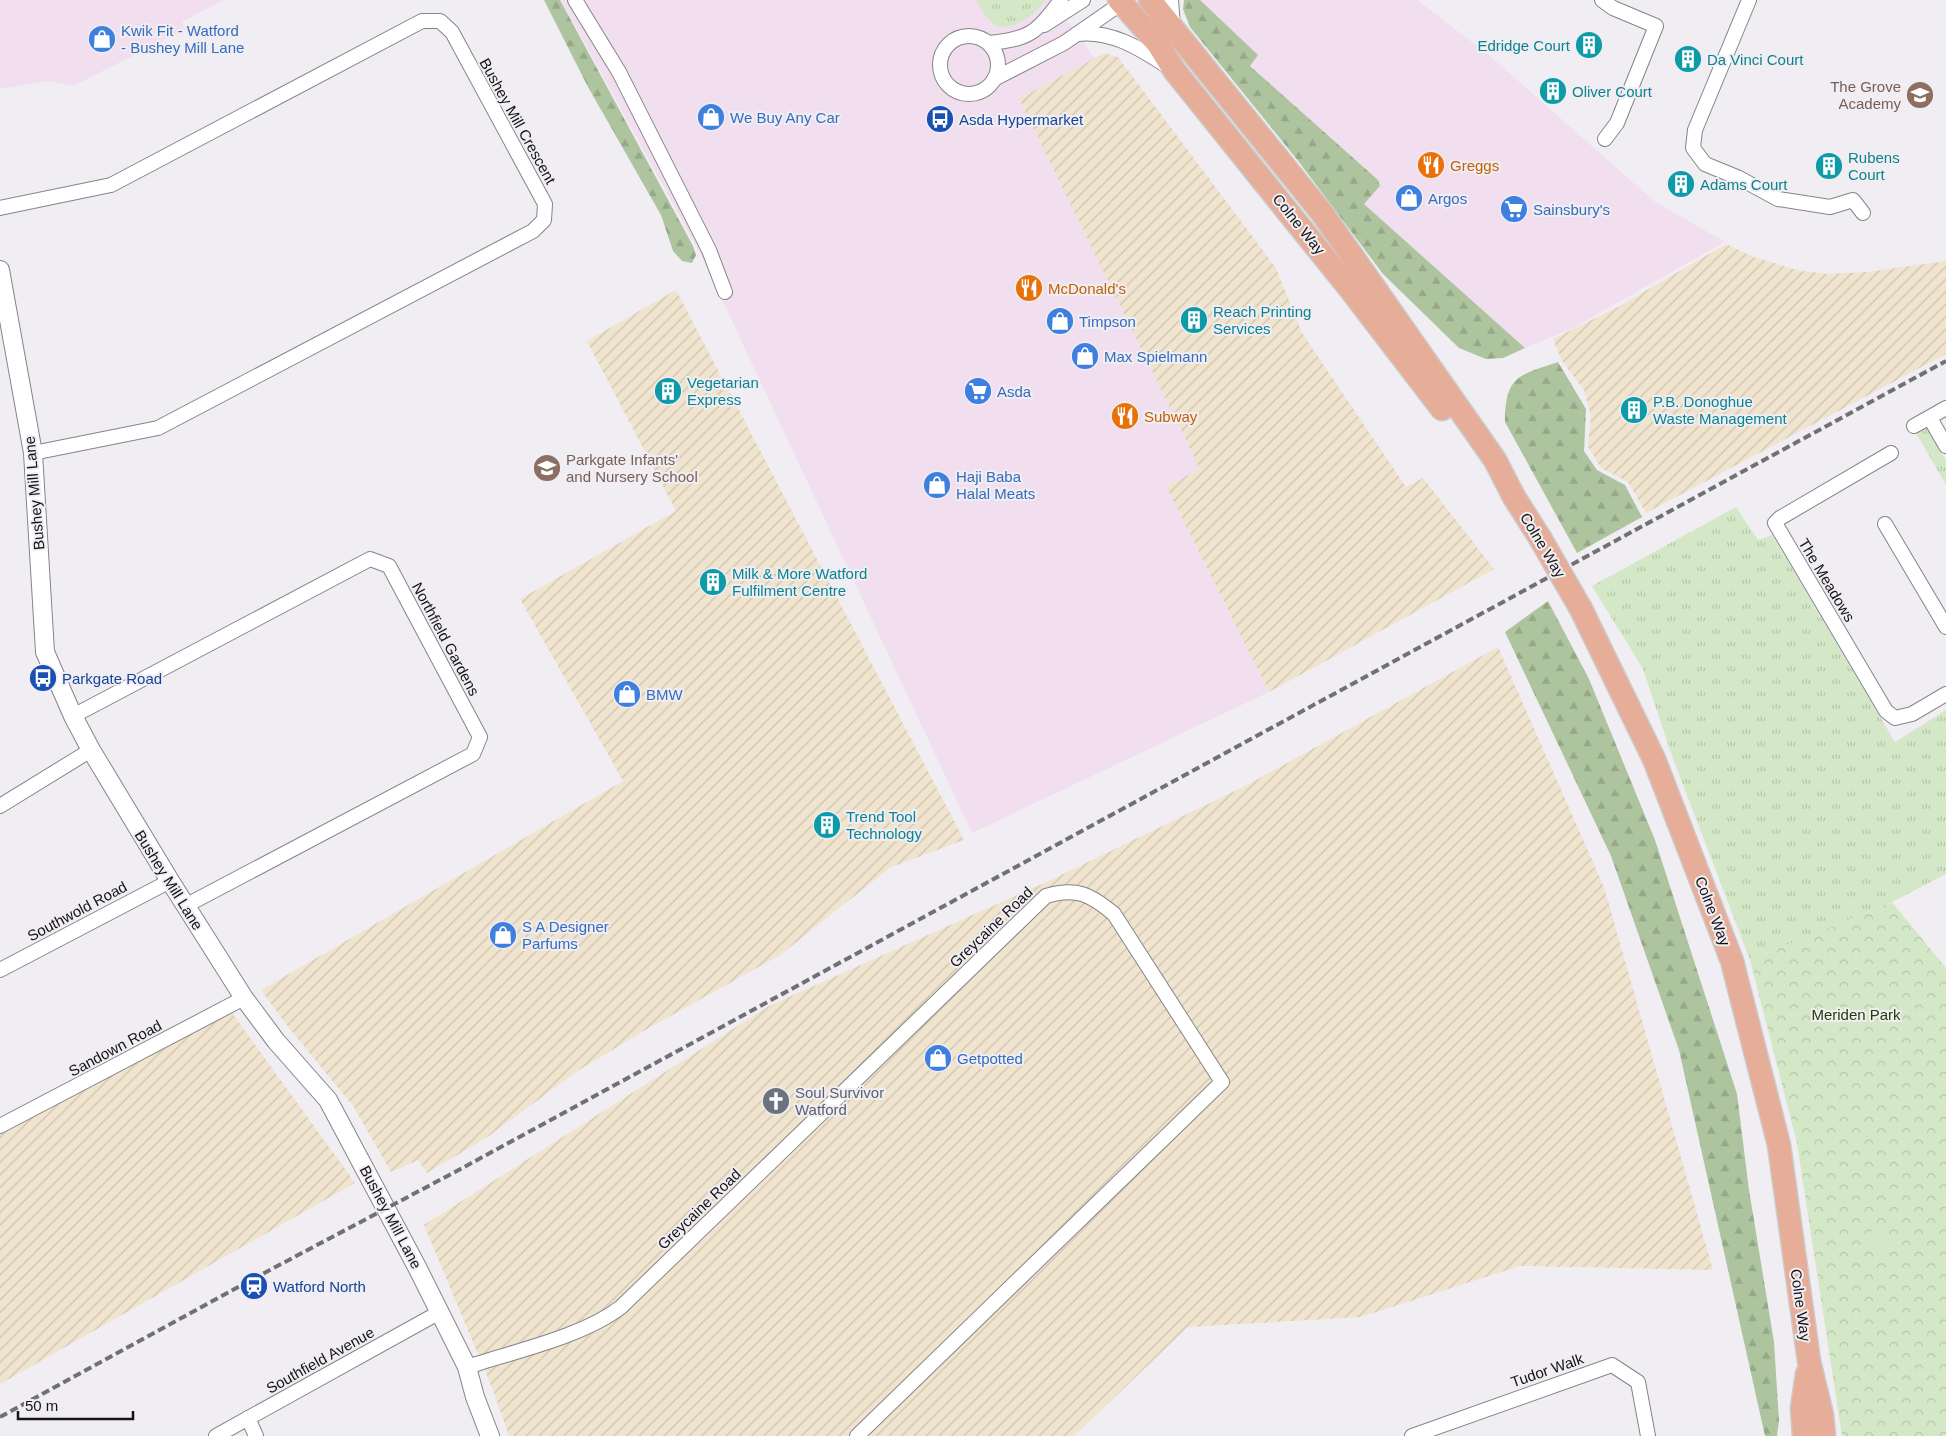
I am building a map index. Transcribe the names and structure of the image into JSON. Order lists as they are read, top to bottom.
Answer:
{
  "streets": {
    "highway": ["Colne Way"],
    "street": [
      "Bushey Mill Crescent",
      "Bushey Mill Lane",
      "The Meadows",
      "Northfield Gardens",
      "Southwold Road",
      "Greycaine Road",
      "Sandown Road",
      "Southfield Avenue",
      "Tudor Walk"
    ]
  },
  "crossings": [
    ["Bushey Mill Crescent", "Bushey Mill Lane"],
    ["Bushey Mill Lane", "Northfield Gardens"],
    ["Bushey Mill Lane", "Southwold Road"],
    ["Bushey Mill Lane", "Greycaine Road"],
    ["Bushey Mill Lane", "Sandown Road"],
    ["Bushey Mill Lane", "Southfield Avenue"]
  ],
  "parks": ["Meriden Park"],
  "places": {
    "shop": [
      "Kwik Fit - Watford - Bushey Mill Lane",
      "We Buy Any Car",
      "Argos",
      "Timpson",
      "Max Spielmann",
      "Haji Baba Halal Meats",
      "BMW",
      "S A Designer Parfums",
      "Getpotted"
    ],
    "building": [
      "Edridge Court",
      "Da Vinci Court",
      "Oliver Court",
      "Rubens Court",
      "Adams Court",
      "Reach Printing Services",
      "Vegetarian Express",
      "P.B. Donoghue Waste Management",
      "Milk & More Watford Fulfilment Centre",
      "Trend Tool Technology"
    ],
    "school or university": ["The Grove Academy", "Parkgate Infants' and Nursery School"],
    "bus stop": ["Asda Hypermarket", "Parkgate Road"],
    "restaurant": ["Greggs", "McDonald's", "Subway"],
    "supermarket": ["Sainsbury's", "Asda"],
    "church": ["Soul Survivor Watford"],
    "station": ["Watford North"]
  },
  "scale_bar": "50 m"
}
